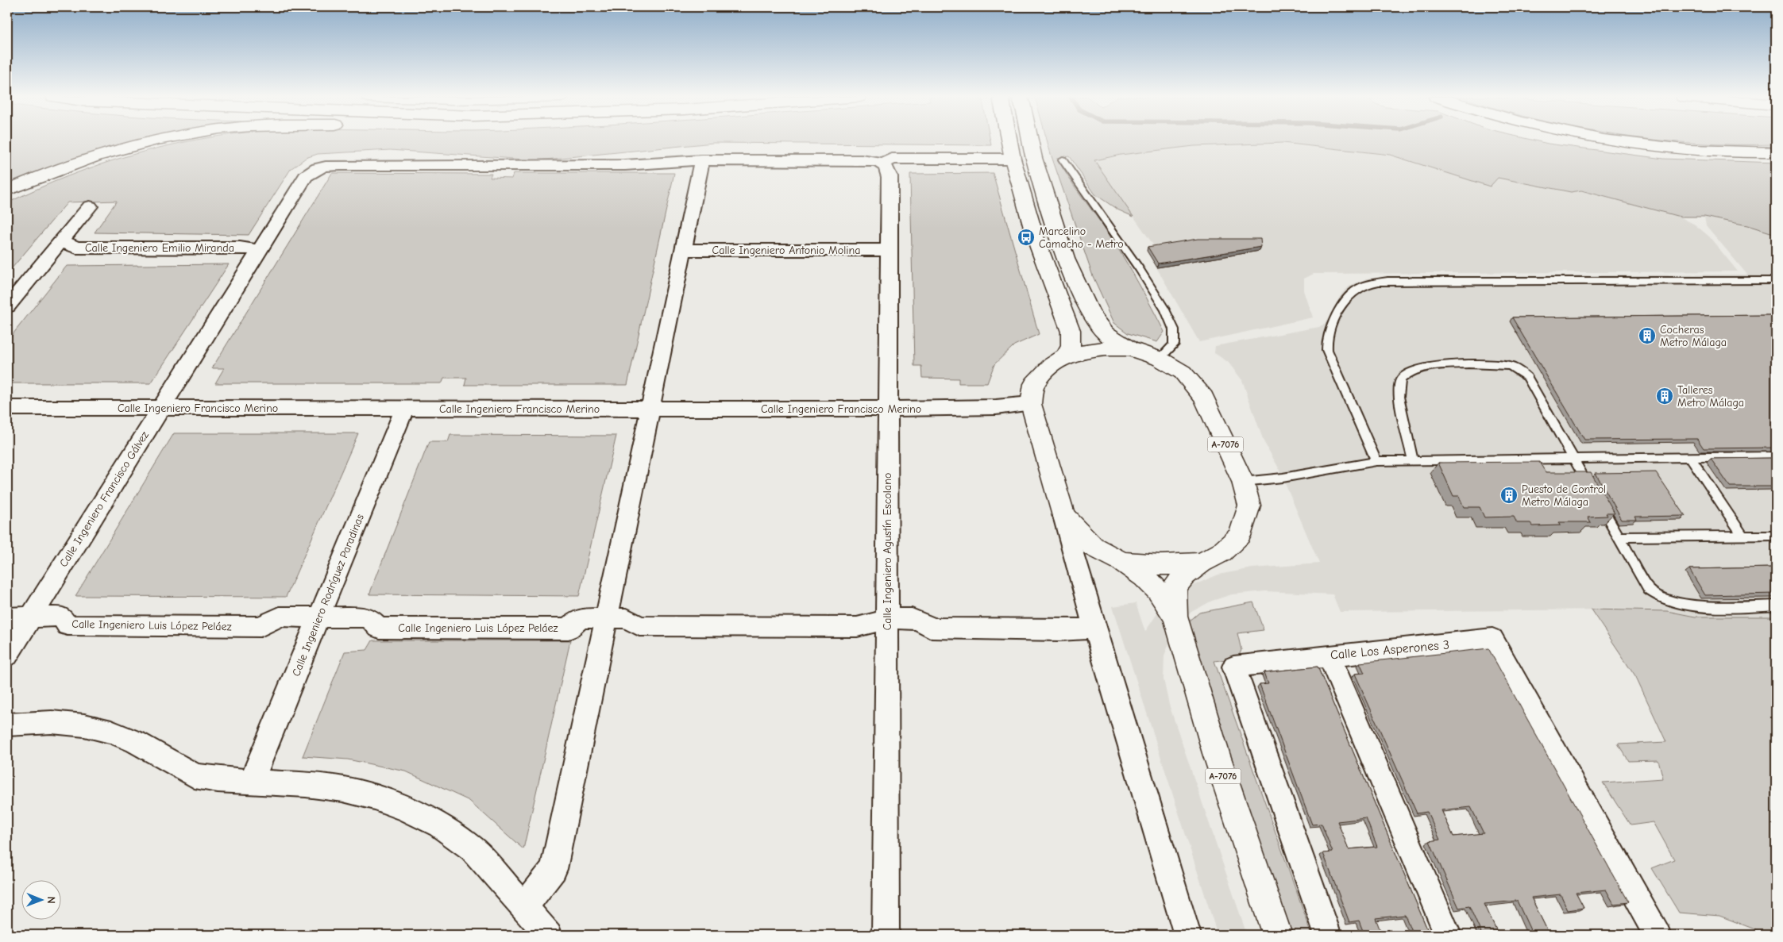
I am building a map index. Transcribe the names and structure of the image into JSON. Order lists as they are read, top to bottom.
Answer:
{
  "streets": {
    "main road": ["A-7076"],
    "street": [
      "Calle Ingeniero Emilio Miranda",
      "Calle Ingeniero Antonio Molina",
      "Calle Ingeniero Francisco Merino",
      "Calle Ingeniero Francisco Gálvez",
      "Calle Ingeniero Agustín Escolano",
      "Calle Ingeniero Rodríguez Paradinas",
      "Calle Ingeniero Luis López Peláez",
      "Calle Los Asperones 3"
    ]
  },
  "crossings": [
    ["Calle Ingeniero Emilio Miranda", "Calle Ingeniero Francisco Gálvez"],
    ["Calle Ingeniero Antonio Molina", "Calle Ingeniero Agustín Escolano"],
    ["Calle Ingeniero Francisco Merino", "A-7076"],
    ["Calle Ingeniero Francisco Merino", "Calle Ingeniero Francisco Gálvez"],
    ["Calle Ingeniero Francisco Merino", "Calle Ingeniero Agustín Escolano"],
    ["Calle Ingeniero Francisco Merino", "Calle Ingeniero Rodríguez Paradinas"],
    ["Calle Ingeniero Francisco Gálvez", "Calle Ingeniero Luis López Peláez"],
    ["Calle Ingeniero Agustín Escolano", "Calle Ingeniero Luis López Peláez"],
    ["Calle Ingeniero Rodríguez Paradinas", "Calle Ingeniero Luis López Peláez"]
  ],
  "places": {
    "bus stop": ["Marcelino Camacho - Metro"],
    "building": ["Cocheras Metro Málaga", "Talleres Metro Málaga", "Puesto de Control Metro Málaga"]
  },
  "north": "right"
}
